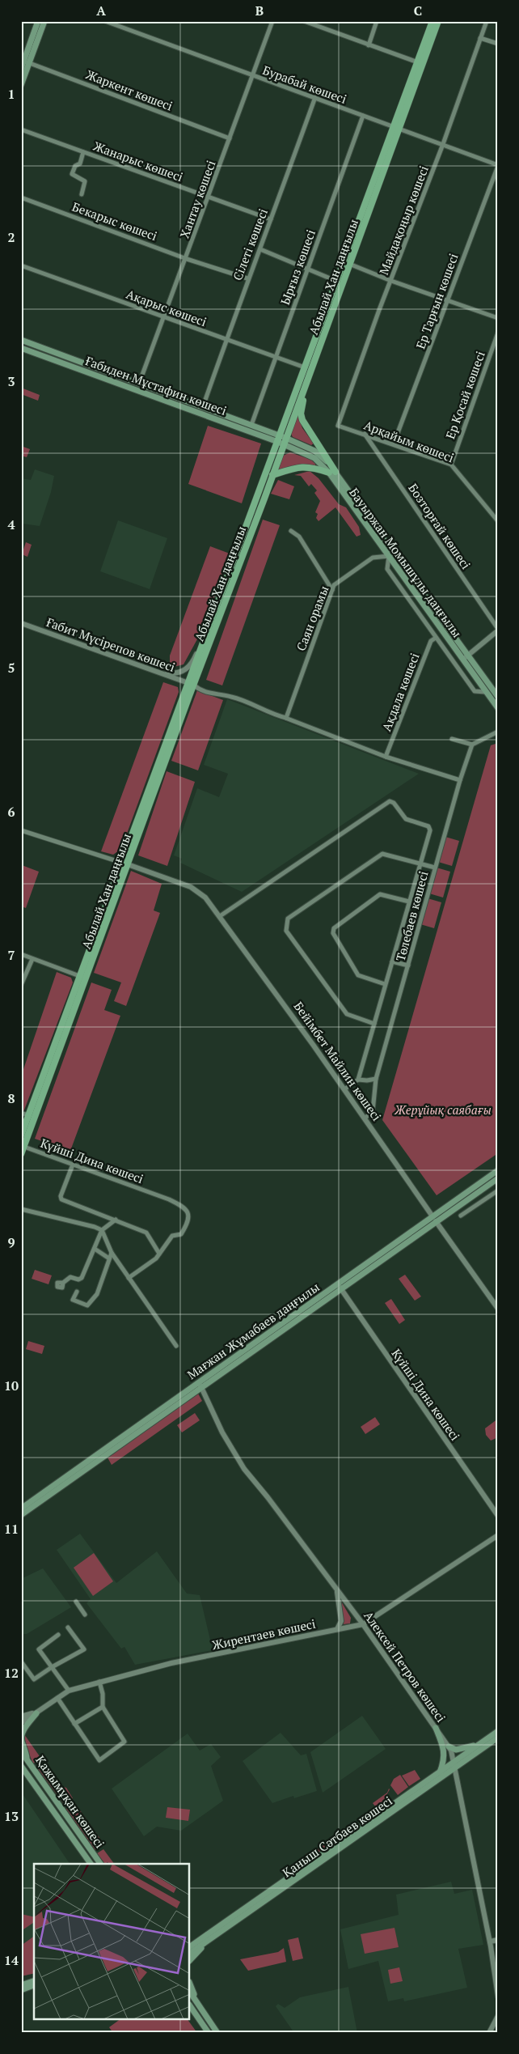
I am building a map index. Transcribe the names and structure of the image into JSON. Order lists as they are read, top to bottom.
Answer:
{
  "streets": {
    "main road": [
      "Абылай Хан даңғылы",
      "Ғабиден Мұстафин көшесі",
      "Бауыржан Момышұлы даңғылы",
      "Мағжан Жұмабаев даңғылы",
      "Қажымұқан көшесі",
      "Қаныш Сәтбаев көшесі"
    ],
    "street": [
      "Бурабай көшесі",
      "Жаркент көшесі",
      "Жанарыс көшесі",
      "Хантау көшесі",
      "Майдақоңыр көшесі",
      "Бекарыс көшесі",
      "Сілеті көшесі",
      "Ырғыз көшесі",
      "Ер Тарғын көшесі",
      "Ақарыс көшесі",
      "Ер Қосай көшесі",
      "Арқайым көшесі",
      "Бозторғай көшесі",
      "Саян орамы",
      "Ғабит Мүсірепов көшесі",
      "Ақдала көшесі",
      "Төлебаев көшесі",
      "Бейімбет Майлин көшесі",
      "Күйші Дина көшесі",
      "Жирентаев көшесі",
      "Алексей Петров көшесі"
    ]
  },
  "crossings": [
    ["Бурабай көшесі", "Хантау көшесі"],
    ["Бурабай көшесі", "Майдақоңыр көшесі"],
    ["Бурабай көшесі", "Сілеті көшесі"],
    ["Бурабай көшесі", "Ырғыз көшесі"],
    ["Бурабай көшесі", "Абылай Хан даңғылы"],
    ["Бурабай көшесі", "Ер Тарғын көшесі"],
    ["Жаркент көшесі", "Хантау көшесі"],
    ["Жанарыс көшесі", "Хантау көшесі"],
    ["Жанарыс көшесі", "Сілеті көшесі"],
    ["Хантау көшесі", "Бекарыс көшесі"],
    ["Хантау көшесі", "Ақарыс көшесі"],
    ["Хантау көшесі", "Ғабиден Мұстафин көшесі"],
    ["Майдақоңыр көшесі", "Арқайым көшесі"],
    ["Бекарыс көшесі", "Сілеті көшесі"],
    ["Сілеті көшесі", "Ақарыс көшесі"],
    ["Ырғыз көшесі", "Ақарыс көшесі"],
    ["Ырғыз көшесі", "Ғабиден Мұстафин көшесі"],
    ["Абылай Хан даңғылы", "Ақарыс көшесі"],
    ["Абылай Хан даңғылы", "Ғабиден Мұстафин көшесі"],
    ["Абылай Хан даңғылы", "Бауыржан Момышұлы даңғылы"],
    ["Абылай Хан даңғылы", "Ғабит Мүсірепов көшесі"],
    ["Абылай Хан даңғылы", "Бейімбет Майлин көшесі"],
    ["Абылай Хан даңғылы", "Күйші Дина көшесі"],
    ["Ер Тарғын көшесі", "Арқайым көшесі"],
    ["Ғабиден Мұстафин көшесі", "Бауыржан Момышұлы даңғылы"],
    ["Ер Қосай көшесі", "Арқайым көшесі"],
    ["Арқайым көшесі", "Бозторғай көшесі"],
    ["Бауыржан Момышұлы даңғылы", "Саян орамы"],
    ["Төлебаев көшесі", "Бейімбет Майлин көшесі"],
    ["Бейімбет Майлин көшесі", "Мағжан Жұмабаев даңғылы"],
    ["Күйші Дина көшесі", "Мағжан Жұмабаев даңғылы"],
    ["Мағжан Жұмабаев даңғылы", "Алексей Петров көшесі"],
    ["Жирентаев көшесі", "Алексей Петров көшесі"],
    ["Алексей Петров көшесі", "Қаныш Сәтбаев көшесі"]
  ],
  "parks": ["Жерұйық саябағы"],
  "grid": {
    "columns": ["A", "B", "C"],
    "rows": [
      "1",
      "2",
      "3",
      "4",
      "5",
      "6",
      "7",
      "8",
      "9",
      "10",
      "11",
      "12",
      "13",
      "14"
    ]
  }
}
